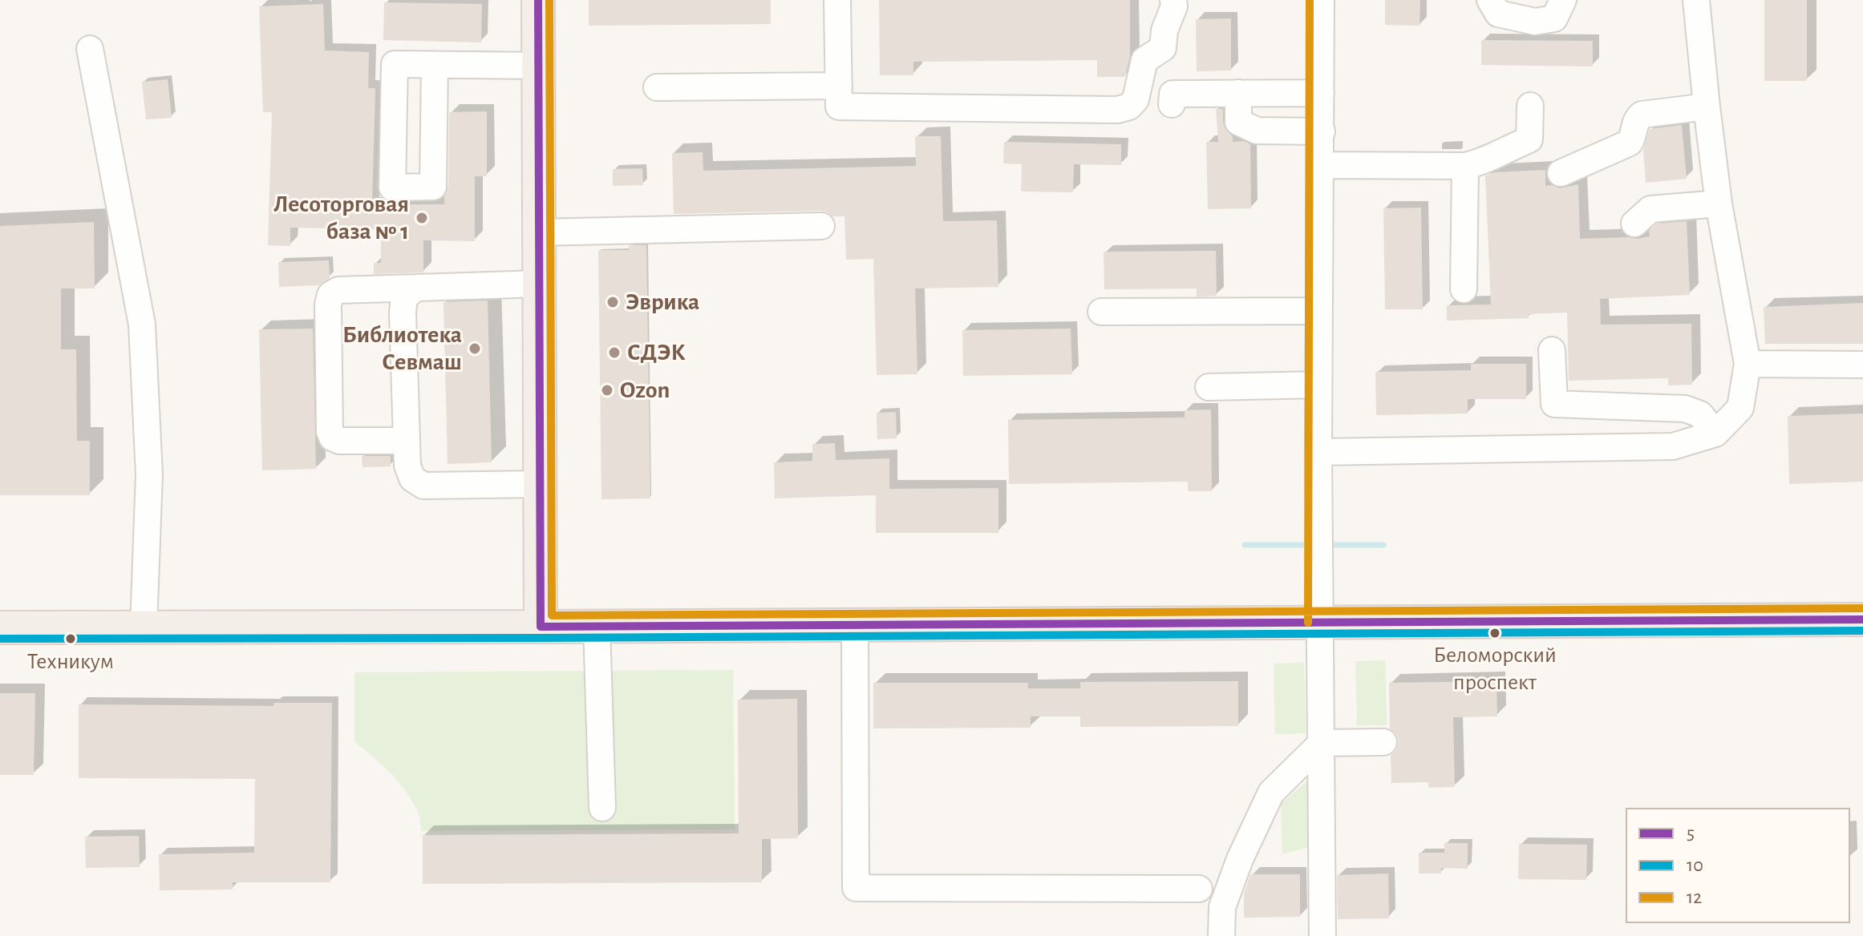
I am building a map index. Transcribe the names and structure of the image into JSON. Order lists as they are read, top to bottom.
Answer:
{
  "places": [
    "Лесоторговая база № 1",
    "Эврика",
    "Библиотека Севмаш",
    "СДЭК",
    "Ozon",
    "Беломорский проспект",
    "Техникум"
  ],
  "lines": ["transit line 5", "transit line 12", "transit line 10"],
  "legend": ["5", "10", "12"]
}
